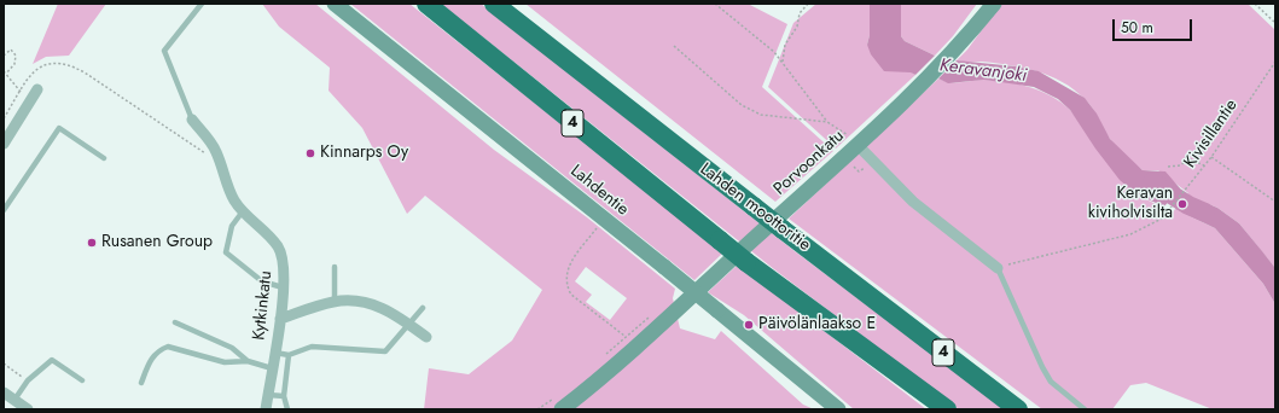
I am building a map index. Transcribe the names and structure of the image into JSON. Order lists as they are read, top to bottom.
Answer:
{
  "streets": {
    "highway": ["4", "Lahden moottoritie"],
    "main road": ["Porvoonkatu", "Lahdentie"],
    "street": ["Kytkinkatu"],
    "path": ["Kivisillantie"]
  },
  "water": ["Keravanjoki"],
  "places": [
    "Kinnarps Oy",
    "Keravan kiviholvisilta",
    "Rusanen Group",
    "Päivölänlaakso E"
  ],
  "scale_bar": "50 m"
}
